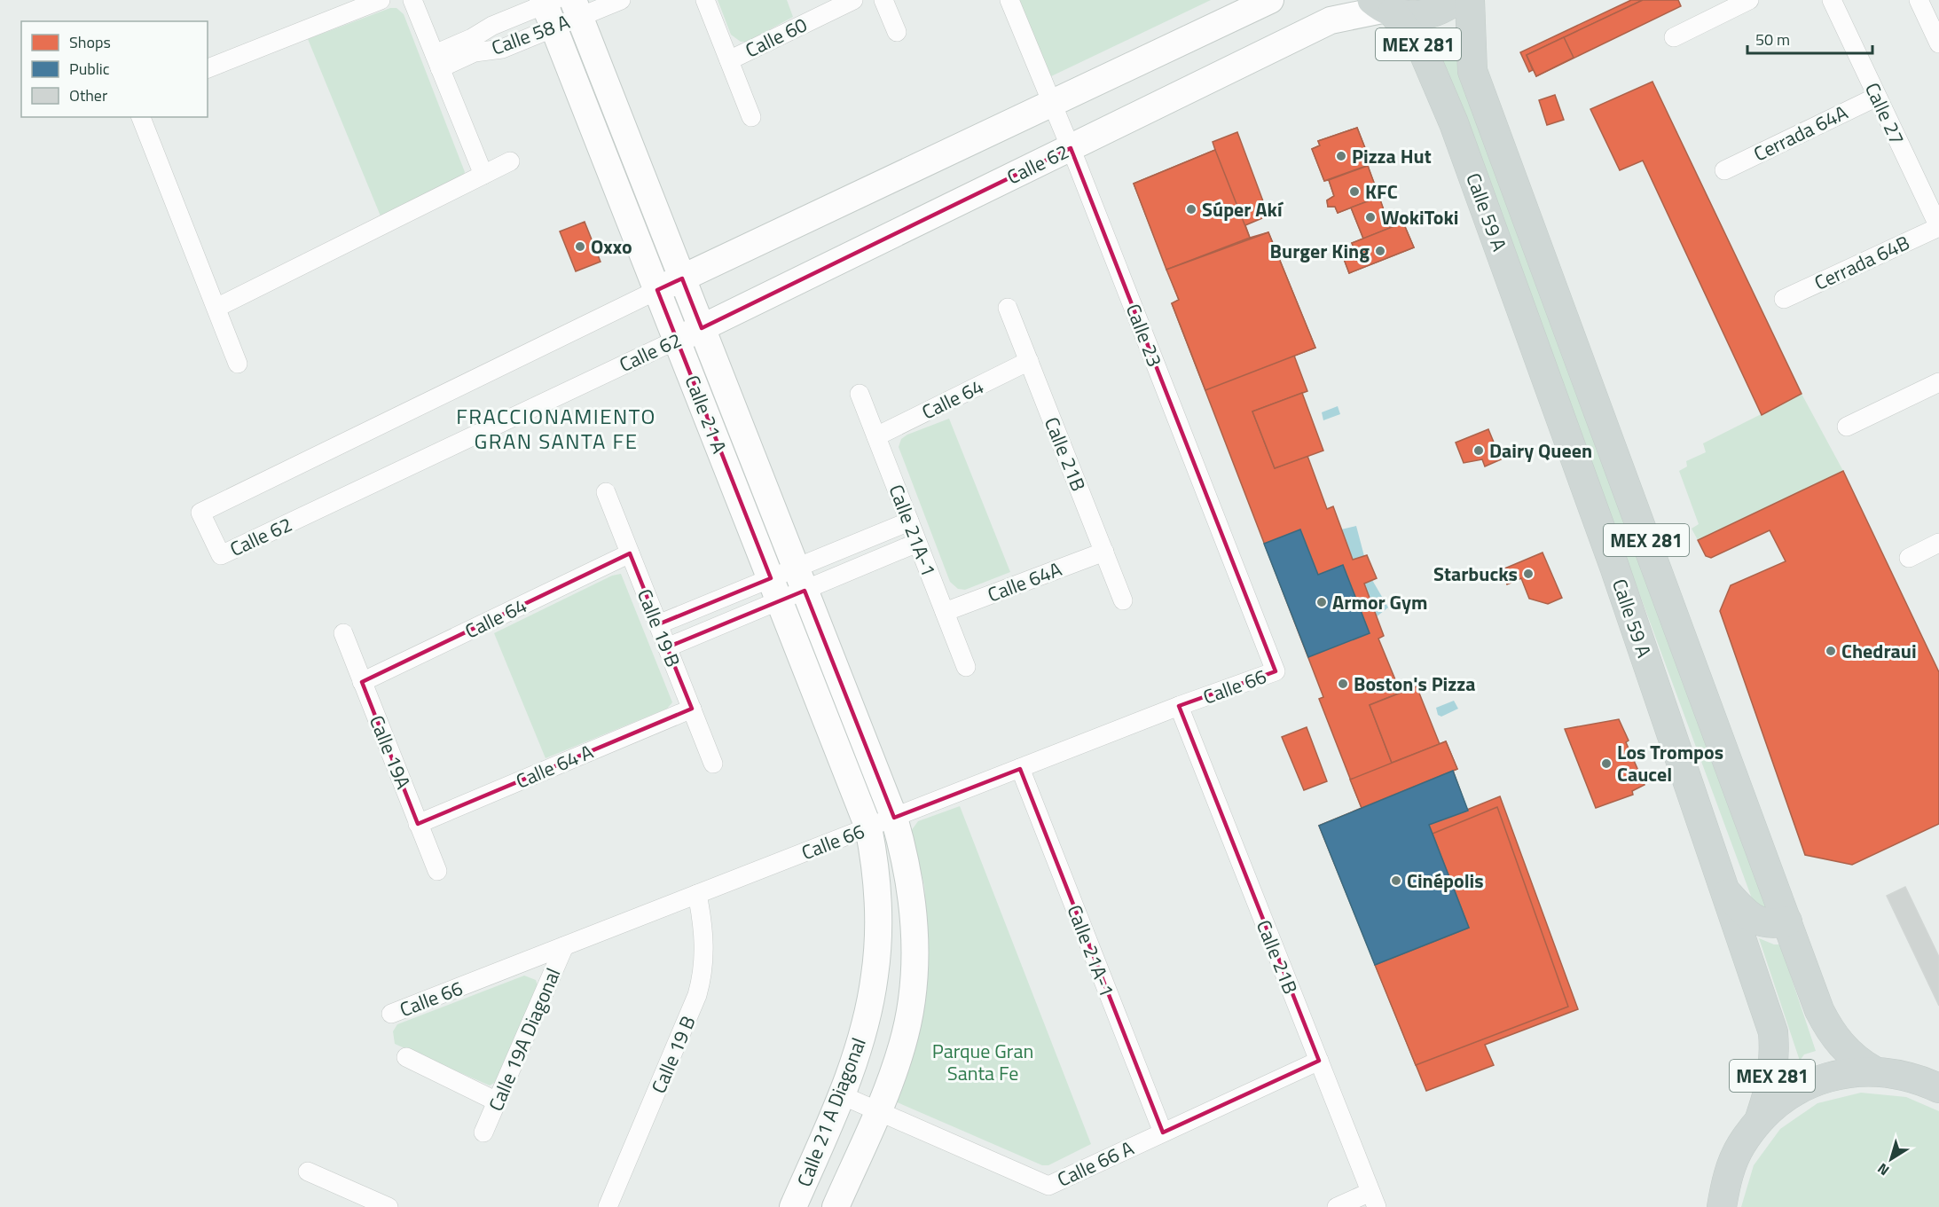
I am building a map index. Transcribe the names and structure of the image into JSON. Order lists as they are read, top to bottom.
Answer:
{
  "streets": {
    "main road": [
      "MEX 281",
      "Calle 62",
      "Calle 59 A",
      "Calle 21 A",
      "Calle 21 A Diagonal"
    ],
    "street": [
      "Calle 58 A",
      "Calle 60",
      "Calle 27",
      "Cerrada 64A",
      "Cerrada 64B",
      "Calle 23",
      "Calle 64",
      "Calle 21B",
      "Calle 21A-1",
      "Calle 64A",
      "Calle 19 B",
      "Calle 66",
      "Calle 19A",
      "Calle 64 A",
      "Calle 19A Diagonal",
      "Calle 66 A"
    ]
  },
  "crossings": [
    ["Calle 58 A", "Calle 21 A"],
    ["Calle 27", "Cerrada 64A"],
    ["Calle 27", "Cerrada 64B"],
    ["Calle 62", "Calle 59 A"],
    ["Calle 62", "Calle 23"],
    ["Calle 62", "Calle 21 A"],
    ["Calle 23", "Calle 66"],
    ["Calle 64", "Calle 21B"],
    ["Calle 64", "Calle 21A-1"],
    ["Calle 64", "Calle 19 B"],
    ["Calle 64", "Calle 19A"],
    ["Calle 21 A", "Calle 66"],
    ["Calle 21 A", "Calle 21 A Diagonal"],
    ["Calle 21B", "Calle 64A"],
    ["Calle 21B", "Calle 66"],
    ["Calle 21B", "Calle 66 A"],
    ["Calle 21A-1", "Calle 64A"],
    ["Calle 21A-1", "Calle 66"],
    ["Calle 21A-1", "Calle 66 A"],
    ["Calle 19 B", "Calle 66"],
    ["Calle 19 B", "Calle 64 A"],
    ["Calle 66", "Calle 19A Diagonal"],
    ["Calle 66", "Calle 21 A Diagonal"],
    ["Calle 19A", "Calle 64 A"],
    ["Calle 21 A Diagonal", "Calle 66 A"]
  ],
  "districts": ["FRACCIONAMIENTO GRAN SANTA FE"],
  "parks": ["Parque Gran Santa Fe"],
  "places": [
    "Pizza Hut",
    "KFC",
    "Súper Akí",
    "WokiToki",
    "Oxxo",
    "Burger King",
    "Dairy Queen",
    "Starbucks",
    "Armor Gym",
    "Chedraui",
    "Boston's Pizza",
    "Los Trompos Caucel",
    "Cinépolis"
  ],
  "legend": ["Shops", "Public", "Other"],
  "scale_bar": "50 m",
  "north": "bottom left"
}
